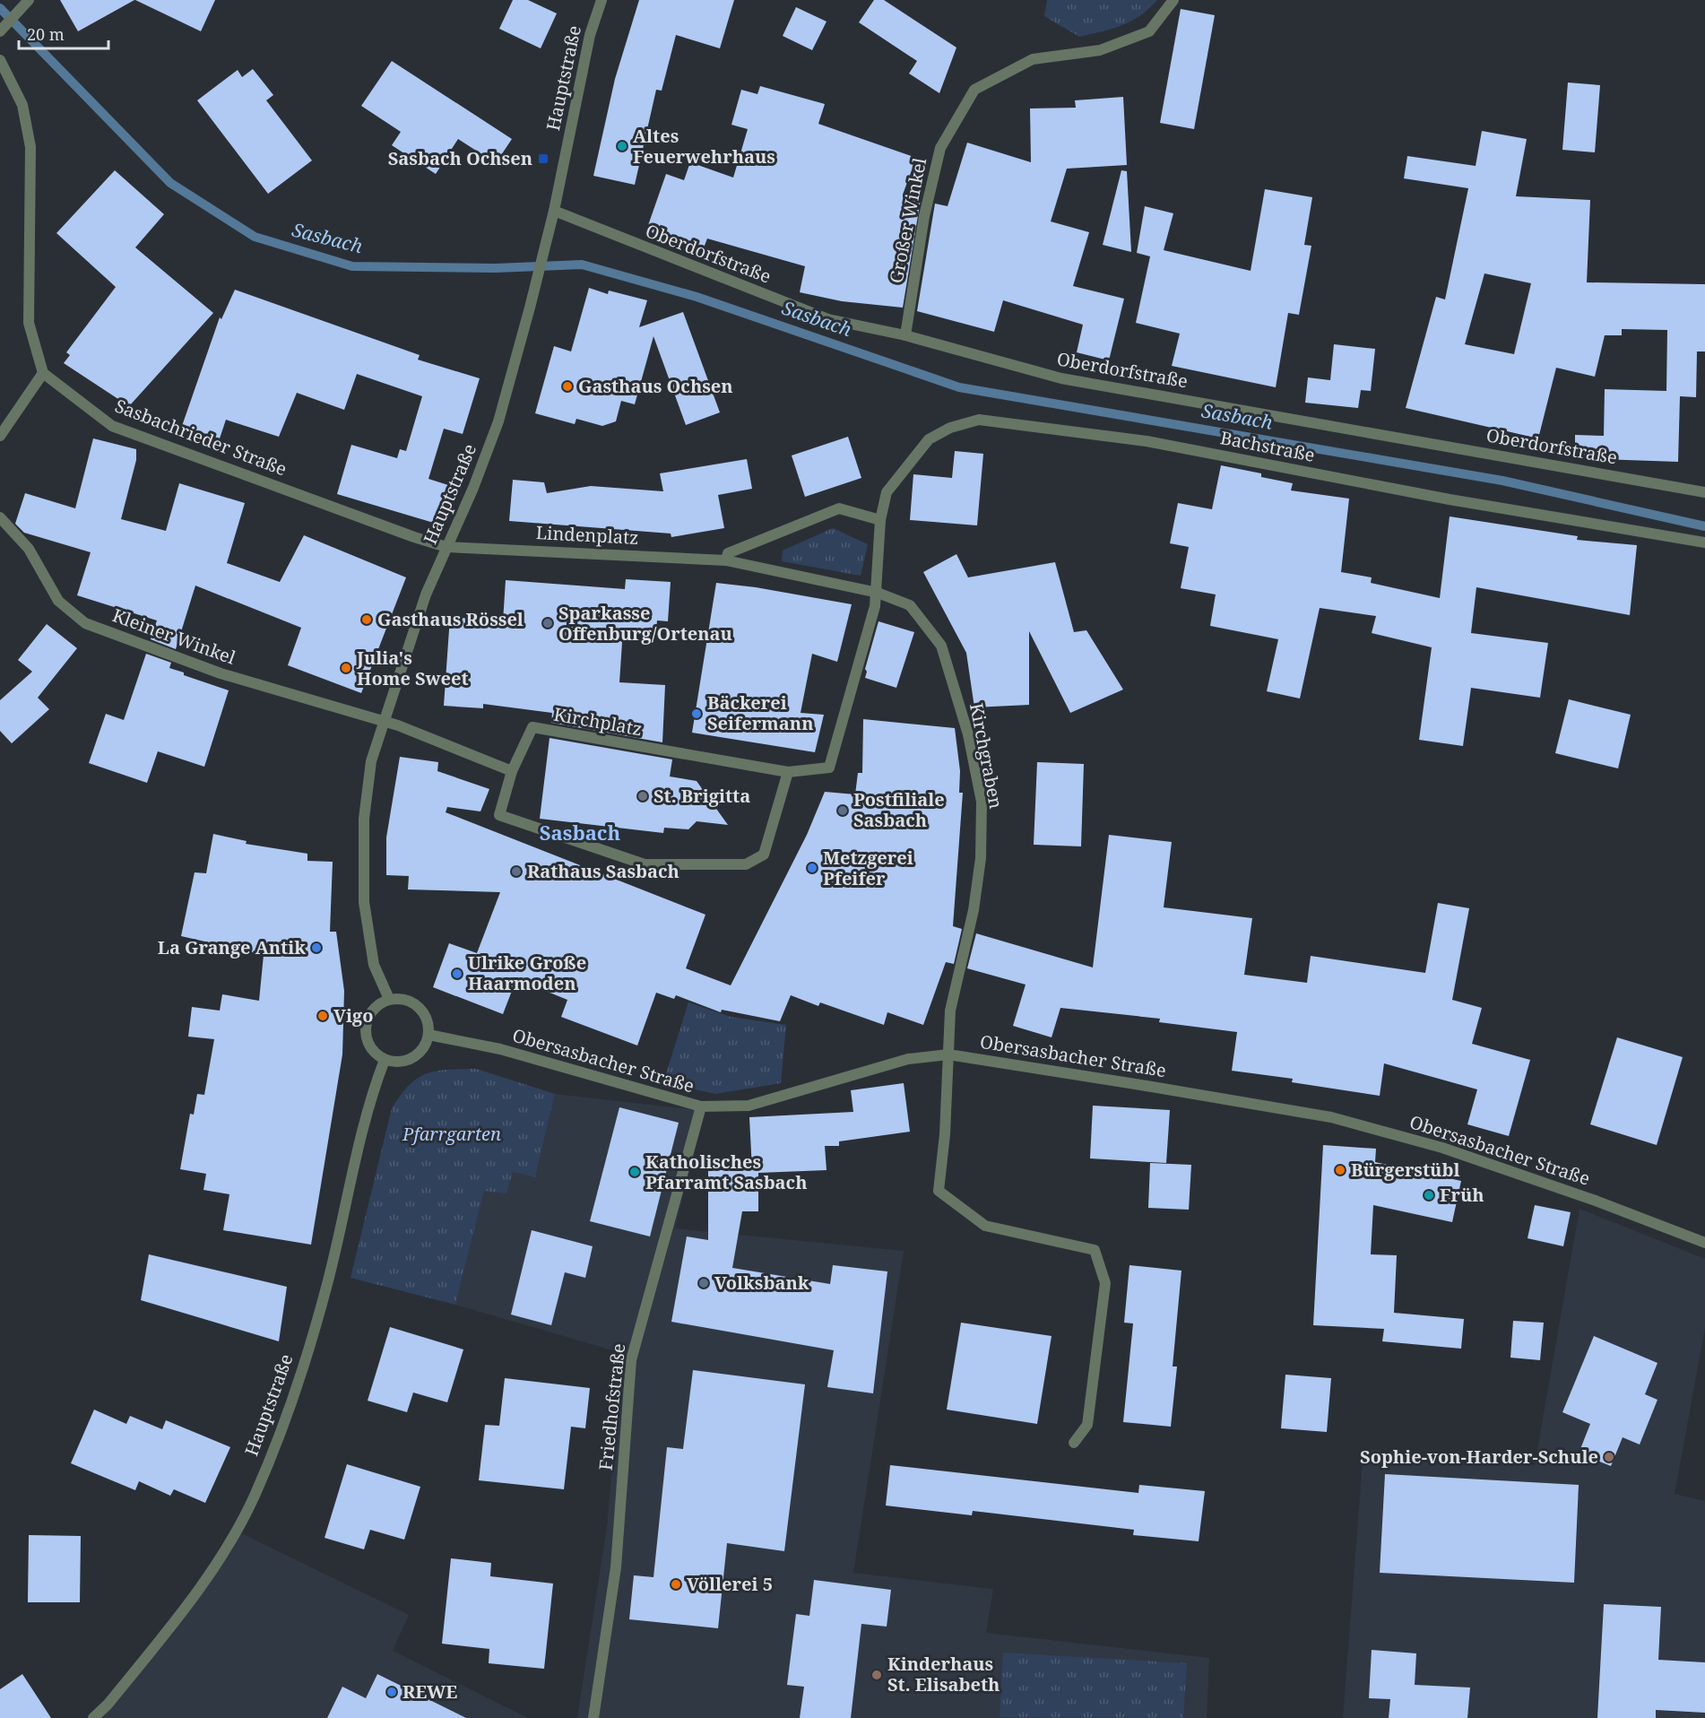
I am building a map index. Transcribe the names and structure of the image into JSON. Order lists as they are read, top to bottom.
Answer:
{
  "streets": {
    "street": [
      "Hauptstraße",
      "Großer Winkel",
      "Oberdorfstraße",
      "Sasbachrieder Straße",
      "Bachstraße",
      "Lindenplatz",
      "Kleiner Winkel",
      "Kirchplatz",
      "Kirchgraben",
      "Obersasbacher Straße",
      "Friedhofstraße"
    ]
  },
  "crossings": [
    ["Hauptstraße", "Oberdorfstraße"],
    ["Hauptstraße", "Sasbachrieder Straße"],
    ["Hauptstraße", "Lindenplatz"],
    ["Hauptstraße", "Kleiner Winkel"],
    ["Hauptstraße", "Obersasbacher Straße"],
    ["Großer Winkel", "Oberdorfstraße"],
    ["Sasbachrieder Straße", "Lindenplatz"],
    ["Bachstraße", "Lindenplatz"],
    ["Bachstraße", "Kirchplatz"],
    ["Bachstraße", "Kirchgraben"],
    ["Lindenplatz", "Kirchplatz"],
    ["Lindenplatz", "Kirchgraben"],
    ["Kleiner Winkel", "Kirchplatz"],
    ["Kirchplatz", "Kirchgraben"],
    ["Kirchgraben", "Obersasbacher Straße"],
    ["Obersasbacher Straße", "Friedhofstraße"]
  ],
  "districts": ["Sasbach"],
  "water": ["Sasbach"],
  "parks": ["Pfarrgarten"],
  "places": {
    "other": [
      "Altes Feuerwehrhaus",
      "Gasthaus Ochsen",
      "Gasthaus Rössel",
      "Sparkasse Offenburg/Ortenau",
      "Julia's Home Sweet",
      "Bäckerei Seifermann",
      "St. Brigitta",
      "Postfiliale Sasbach",
      "Metzgerei Pfeifer",
      "Rathaus Sasbach",
      "La Grange Antik",
      "Ulrike Große Haarmoden",
      "Vigo",
      "Bürgerstübl",
      "Katholisches Pfarramt Sasbach",
      "Früh",
      "Volksbank",
      "Sophie-von-Harder-Schule",
      "Völlerei 5",
      "Kinderhaus St. Elisabeth",
      "REWE"
    ],
    "transit": ["Sasbach Ochsen"]
  },
  "scale_bar": "20 m"
}
